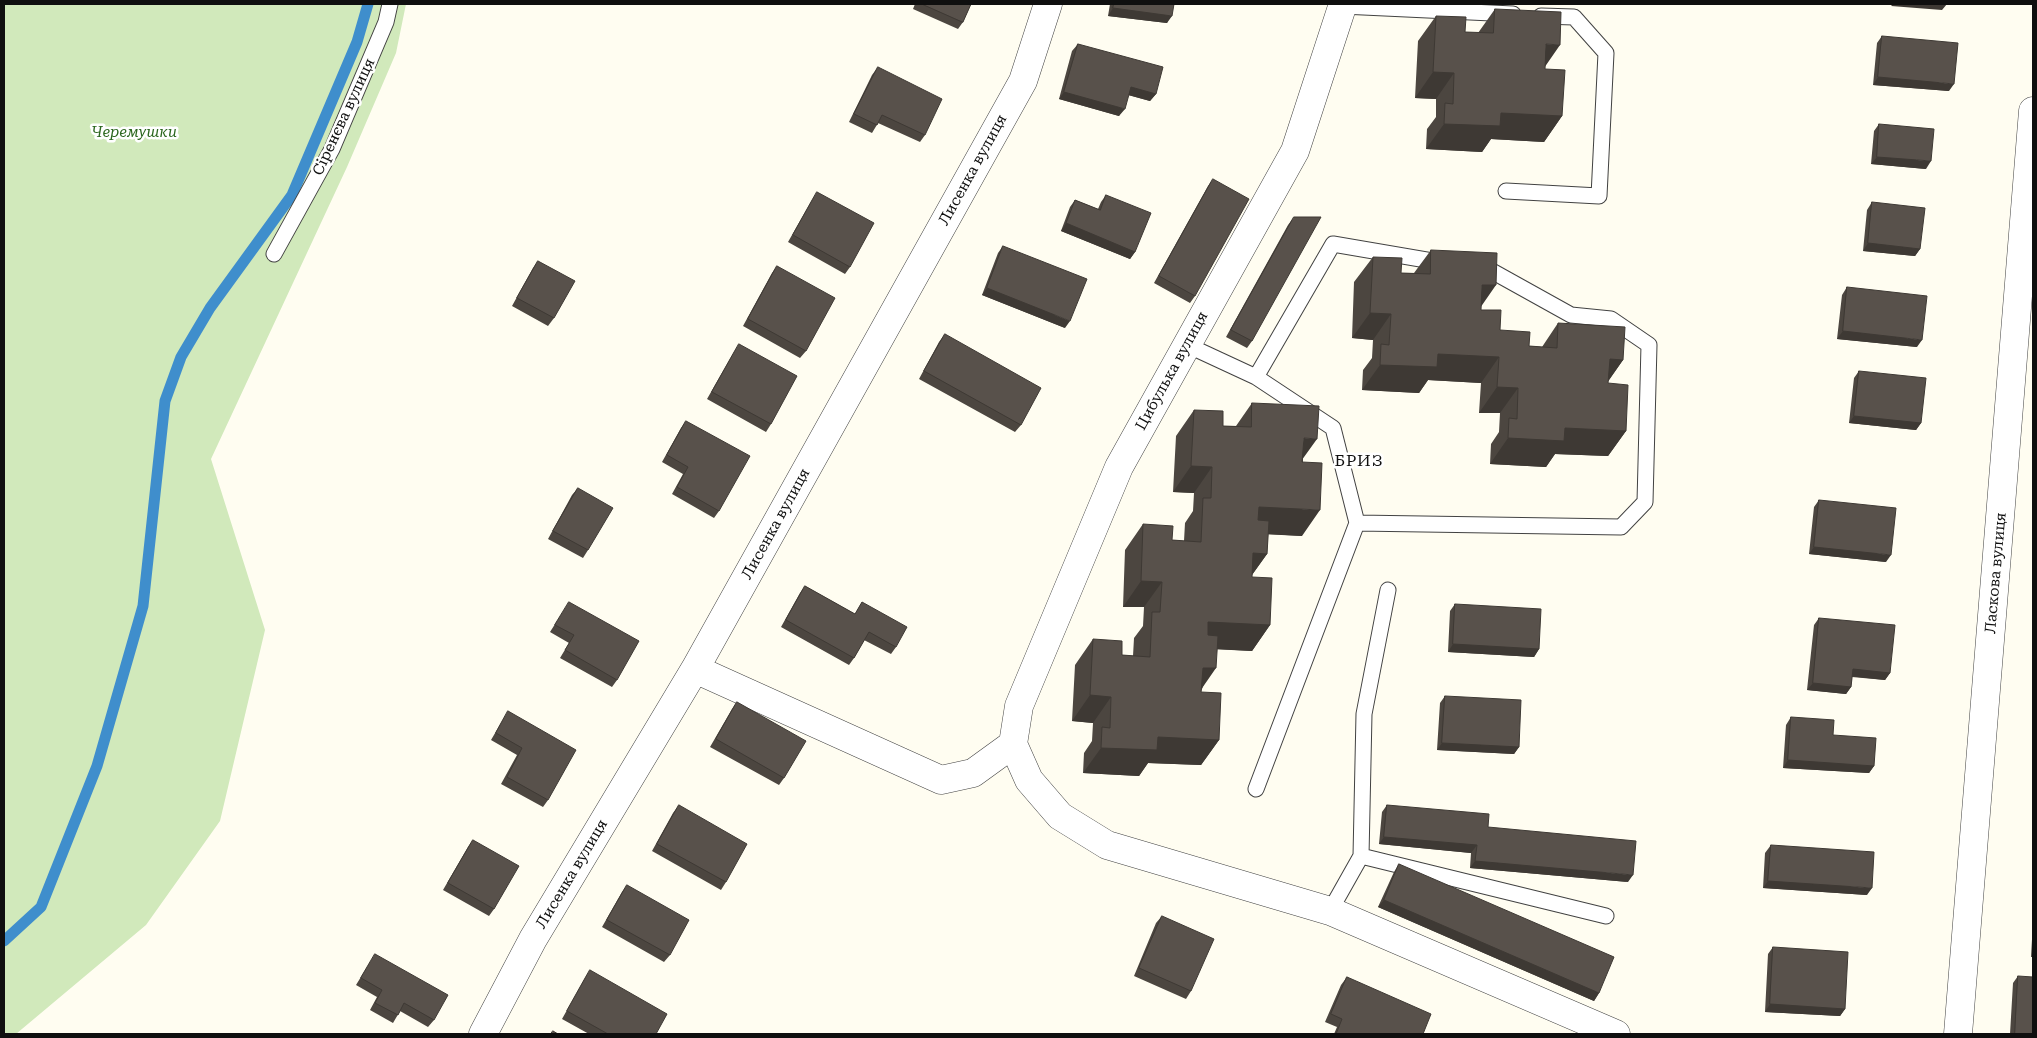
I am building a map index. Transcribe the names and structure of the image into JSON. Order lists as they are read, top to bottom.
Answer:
{
  "streets": {
    "street": ["Лисенка вулиця", "Цибулька вулиця", "Ласкова вулиця"],
    "lane": ["Сіренєва вулиця"]
  },
  "districts": ["БРИЗ"],
  "parks": ["Черемушки"]
}
